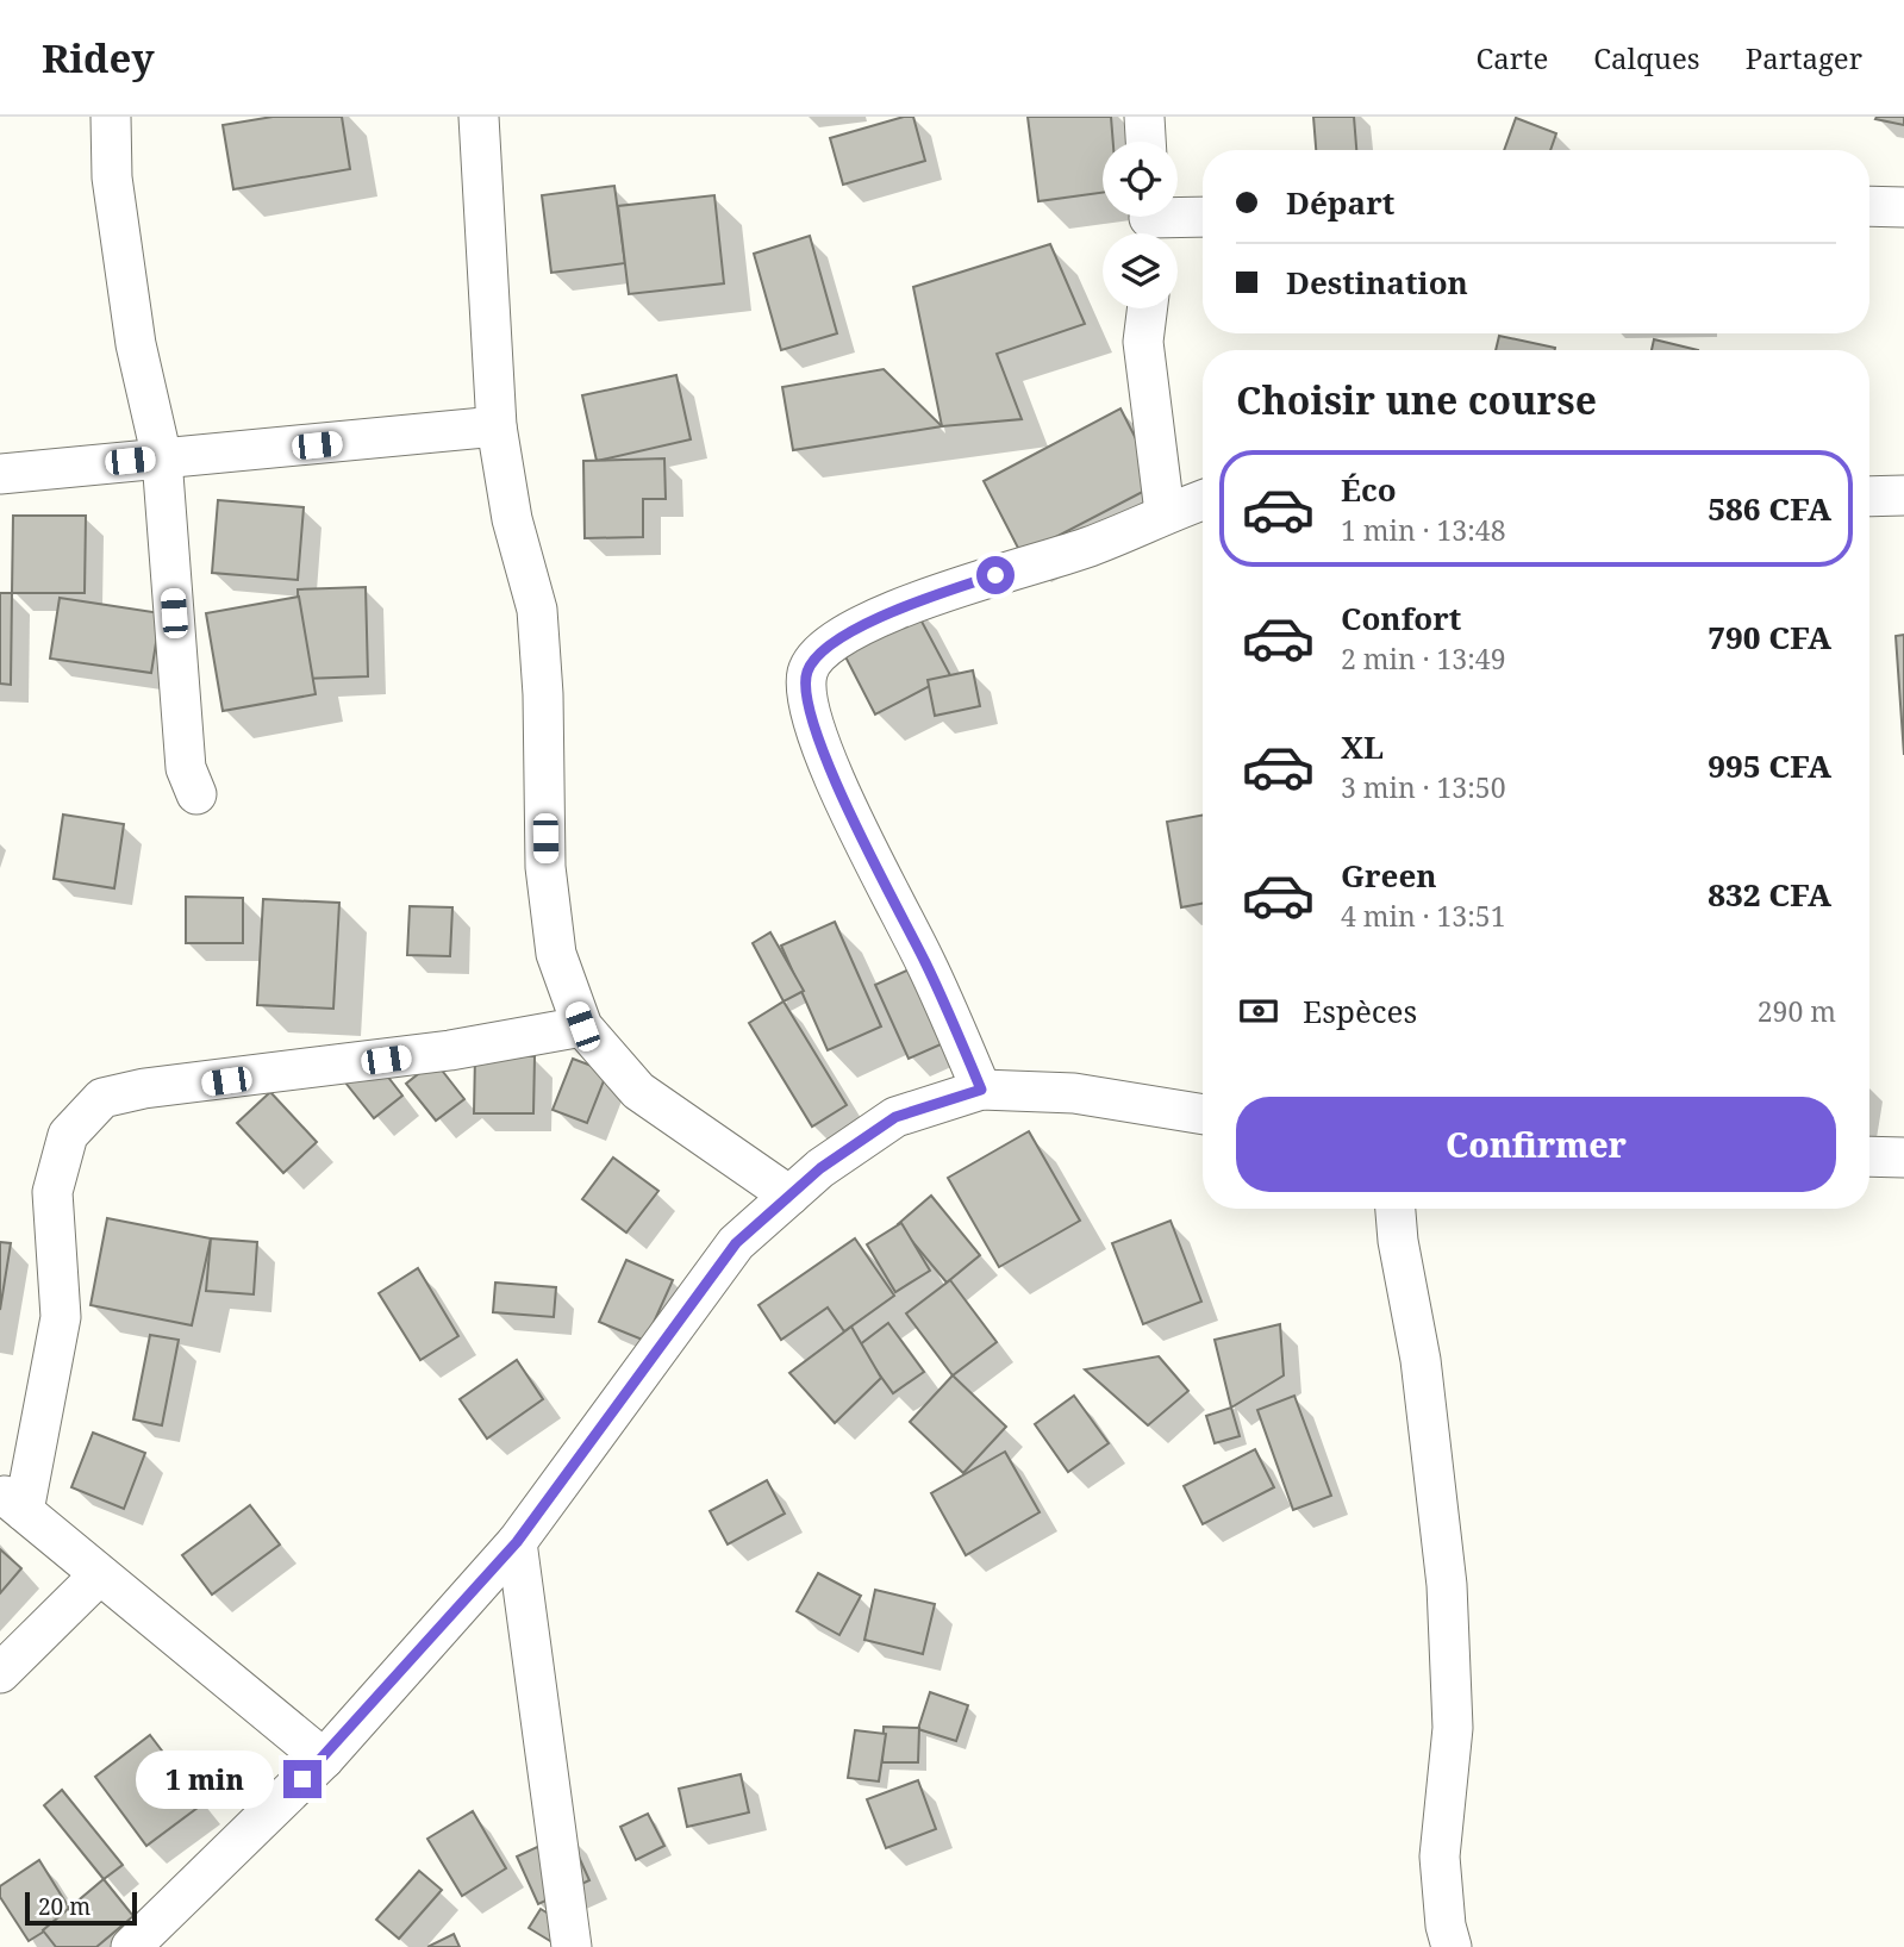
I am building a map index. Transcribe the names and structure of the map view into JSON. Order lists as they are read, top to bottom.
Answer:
{
  "scale_bar": "20 m",
  "page": {
    "header": "Ridey",
    "nav": ["Carte", "Calques", "Partager"],
    "banner": ["Départ", "Destination"],
    "heading": "Choisir une course",
    "list": [
      {
        "name": "Éco",
        "note": "1 min · 13:48",
        "value": "586 CFA"
      },
      {
        "name": "Confort",
        "note": "2 min · 13:49",
        "value": "790 CFA"
      },
      {
        "name": "XL",
        "note": "3 min · 13:50",
        "value": "995 CFA"
      },
      {
        "name": "Green",
        "note": "4 min · 13:51",
        "value": "832 CFA"
      }
    ],
    "pay": ["Espèces", "290 m"],
    "buttons": "Confirmer",
    "bubble": "1 min",
    "scale": "20 m"
  }
}
